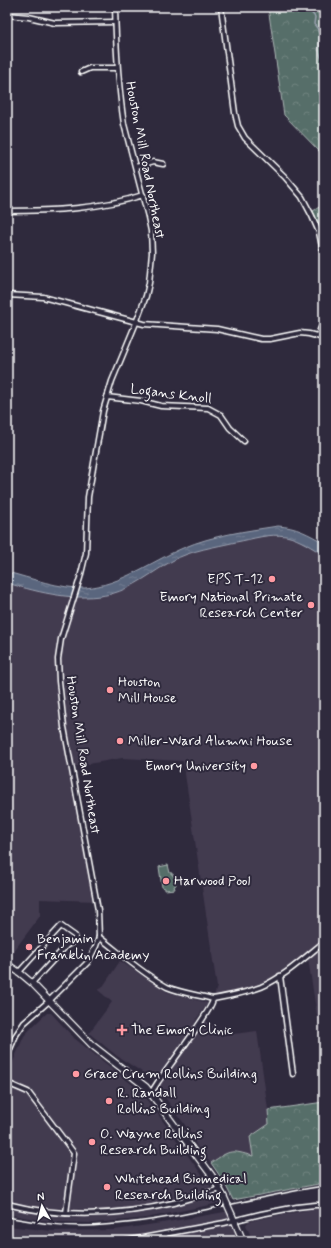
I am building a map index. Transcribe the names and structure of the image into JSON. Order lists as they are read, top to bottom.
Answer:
{
  "streets": {
    "street": ["Houston Mill Road Northeast", "Logans Knoll"]
  },
  "crossings": [
    ["Houston Mill Road Northeast", "Logans Knoll"]
  ],
  "places": {
    "other": [
      "EPS T-12",
      "Emory National Primate Research Center",
      "Houston Mill House",
      "Miller-Ward Alumni House",
      "Emory University",
      "Harwood Pool",
      "Benjamin Franklin Academy",
      "Grace Crum Rollins Building",
      "R. Randall Rollins Building",
      "O. Wayne Rollins Research Building",
      "Whitehead Biomedical Research Building"
    ],
    "health": ["The Emory Clinic"]
  },
  "north": "top"
}
